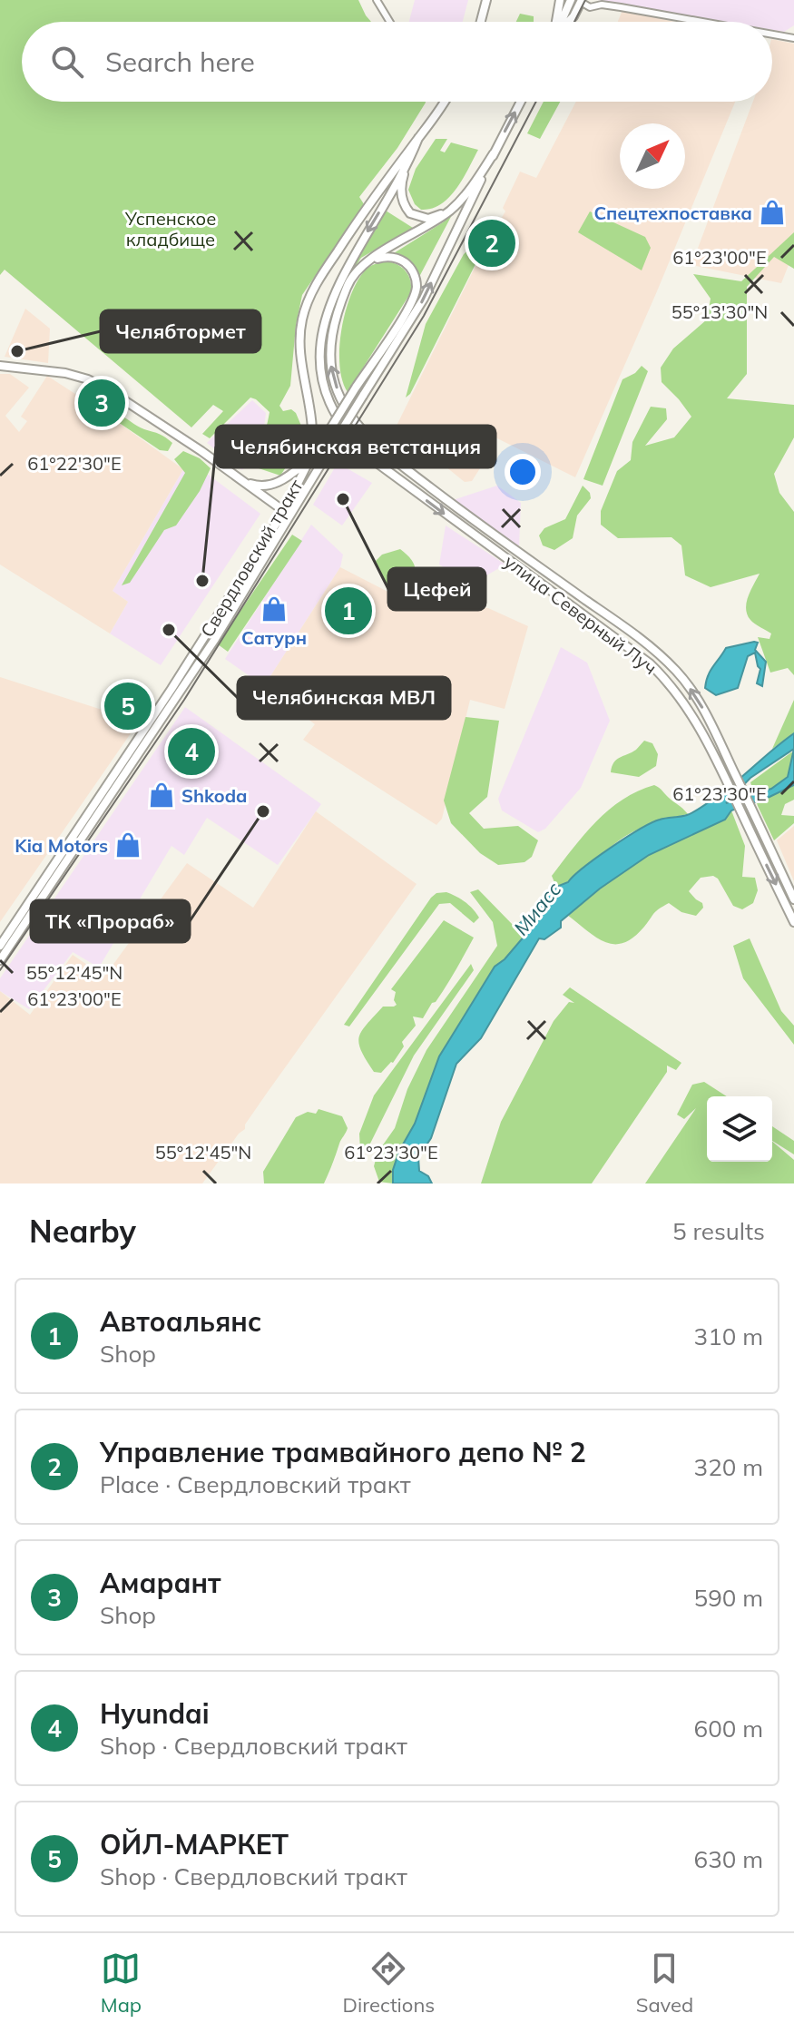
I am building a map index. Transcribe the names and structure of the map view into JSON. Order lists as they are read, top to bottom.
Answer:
{
  "streets": {
    "main road": ["Свердловский тракт", "улица Северный Луч"]
  },
  "crossings": [
    ["Свердловский тракт", "улица Северный Луч"]
  ],
  "water": ["Миасс"],
  "parks": ["Успенское кладбище"],
  "places": {
    "shop": [
      "Спецтехпоставка",
      "Сатурн",
      "Shkoda",
      "Kia Motors"
    ],
    "other": [
      "Челябтормет",
      "Цефей",
      "Челябинская ветстанция",
      "Челябинская МВЛ",
      "ТК «Прораб»"
    ]
  },
  "north": "top right",
  "page": {
    "search": "Search here",
    "pins": [
      "2",
      "3",
      "1",
      "5",
      "4"
    ],
    "heading": ["Nearby", "5 results"],
    "list": [
      {
        "mark": "1",
        "name": "Автоальянс",
        "note": "Shop",
        "value": "310 m"
      },
      {
        "mark": "2",
        "name": "Управление трамвайного депо № 2",
        "note": "Place · Свердловский тракт",
        "value": "320 m"
      },
      {
        "mark": "3",
        "name": "Амарант",
        "note": "Shop",
        "value": "590 m"
      },
      {
        "mark": "4",
        "name": "Hyundai",
        "note": "Shop · Свердловский тракт",
        "value": "600 m"
      },
      {
        "mark": "5",
        "name": "ОЙЛ-МАРКЕТ",
        "note": "Shop · Свердловский тракт",
        "value": "630 m"
      }
    ],
    "nav": ["Map", "Directions", "Saved"]
  },
  "coordinates": [
    "61°23'00\"E",
    "55°13'30\"N",
    "61°22'30\"E",
    "61°23'30\"E",
    "55°12'45\"N"
  ]
}
